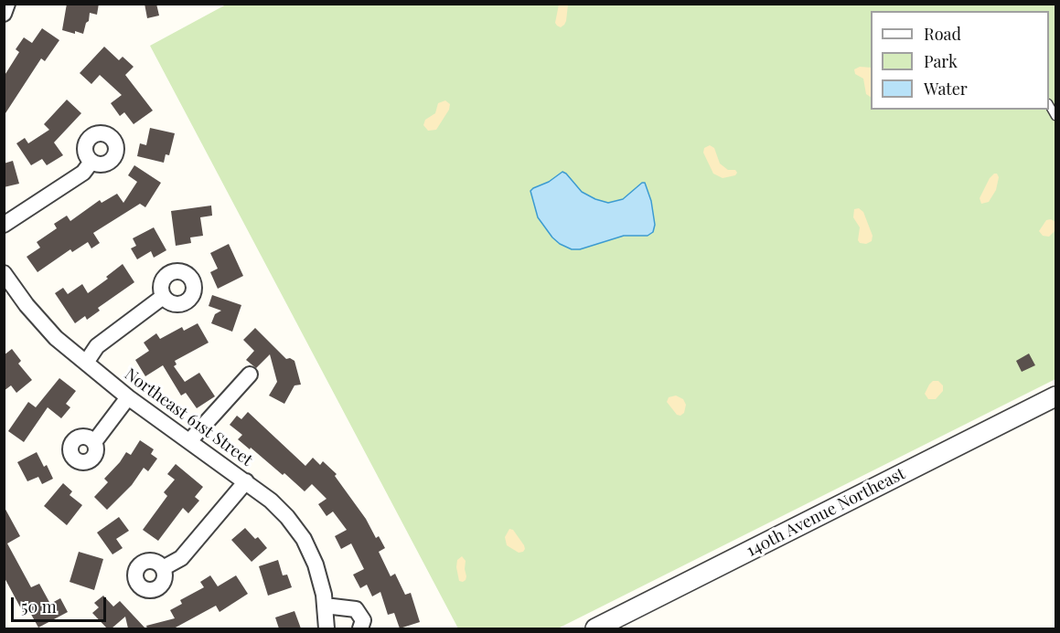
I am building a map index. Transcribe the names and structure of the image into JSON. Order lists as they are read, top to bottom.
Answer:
{
  "streets": {
    "street": ["Northeast 61st Street", "140th Avenue Northeast"]
  },
  "legend": ["Road", "Park", "Water"],
  "scale_bar": "50 m"
}
